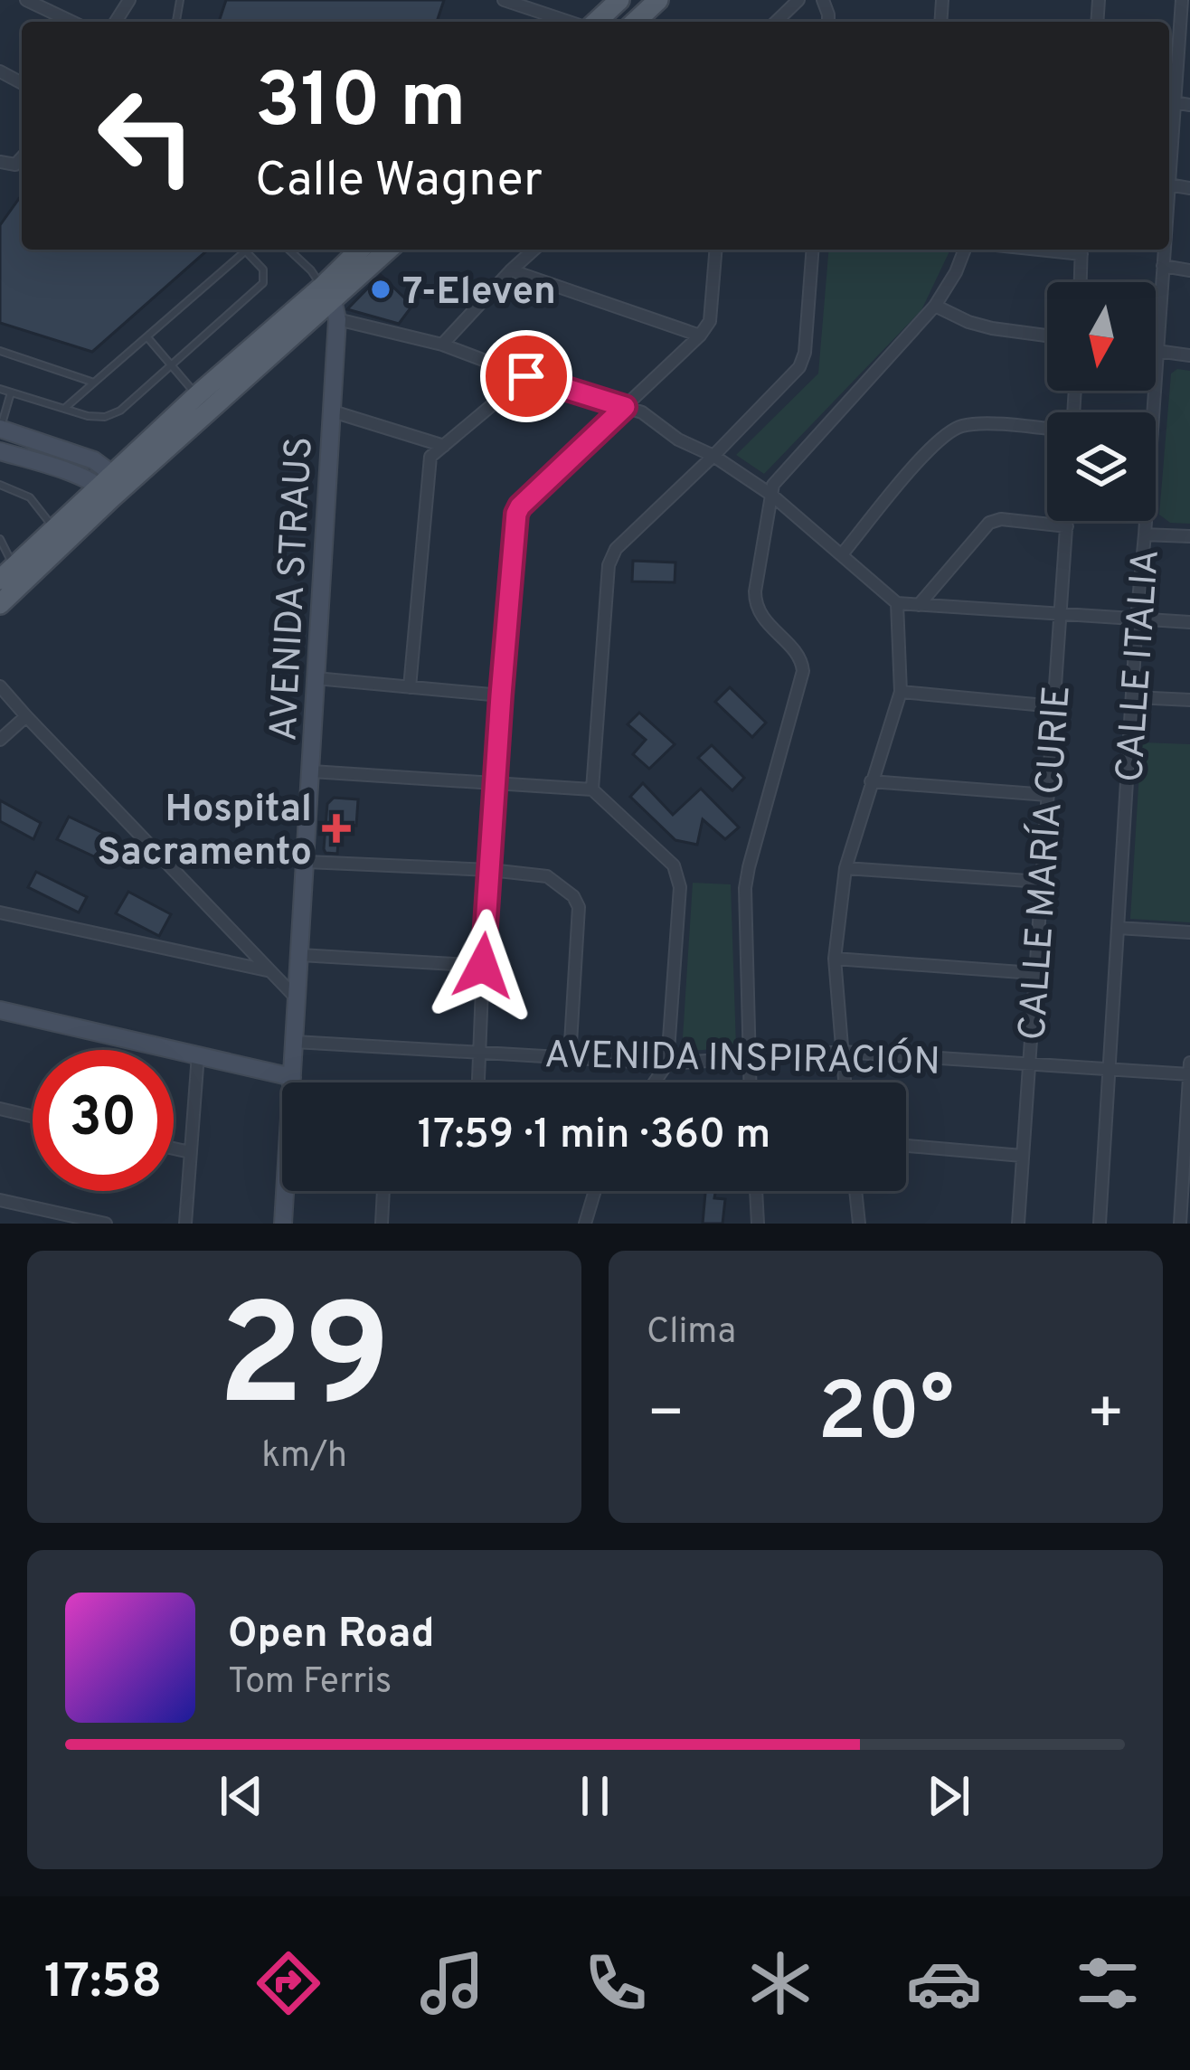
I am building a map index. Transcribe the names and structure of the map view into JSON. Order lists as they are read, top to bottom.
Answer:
{
  "streets": {
    "street": [
      "AVENIDA STRAUS",
      "CALLE ITALIA",
      "CALLE MARÍA CURIE",
      "AVENIDA INSPIRACIÓN"
    ]
  },
  "crossings": [
    ["AVENIDA STRAUS", "AVENIDA INSPIRACIÓN"],
    ["CALLE ITALIA", "AVENIDA INSPIRACIÓN"],
    ["CALLE MARÍA CURIE", "AVENIDA INSPIRACIÓN"]
  ],
  "places": {
    "other": ["7-Eleven"],
    "health": ["Hospital Sacramento"]
  },
  "north": "bottom",
  "page": {
    "turn": ["310 m", "Calle Wagner"],
    "limit": "30",
    "trip": "17:59 · 1 min · 360 m",
    "tile": [
      ["29", "km/h"],
      "Clima"
    ],
    "heat": ["−", "20°", "+"],
    "song": ["Open Road", "Tom Ferris"],
    "tabs": "17:58"
  }
}
